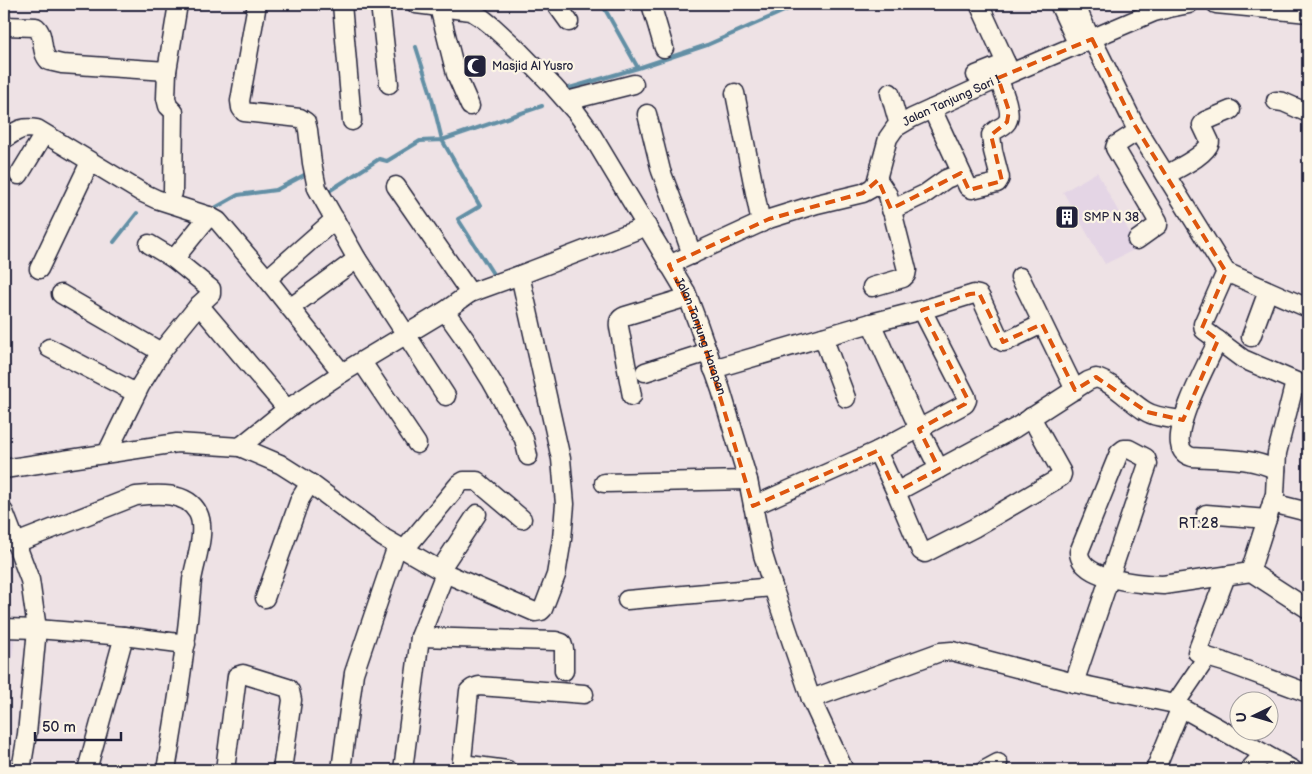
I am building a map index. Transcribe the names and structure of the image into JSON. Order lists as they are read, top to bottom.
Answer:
{
  "streets": {
    "street": ["Jalan Tanjung Sari I", "Jalan Tanjung Harapan"]
  },
  "districts": ["RT.28"],
  "places": {
    "mosque": ["Masjid Al Yusro"],
    "building": ["SMP N 38"]
  },
  "scale_bar": "50 m",
  "north": "left"
}
